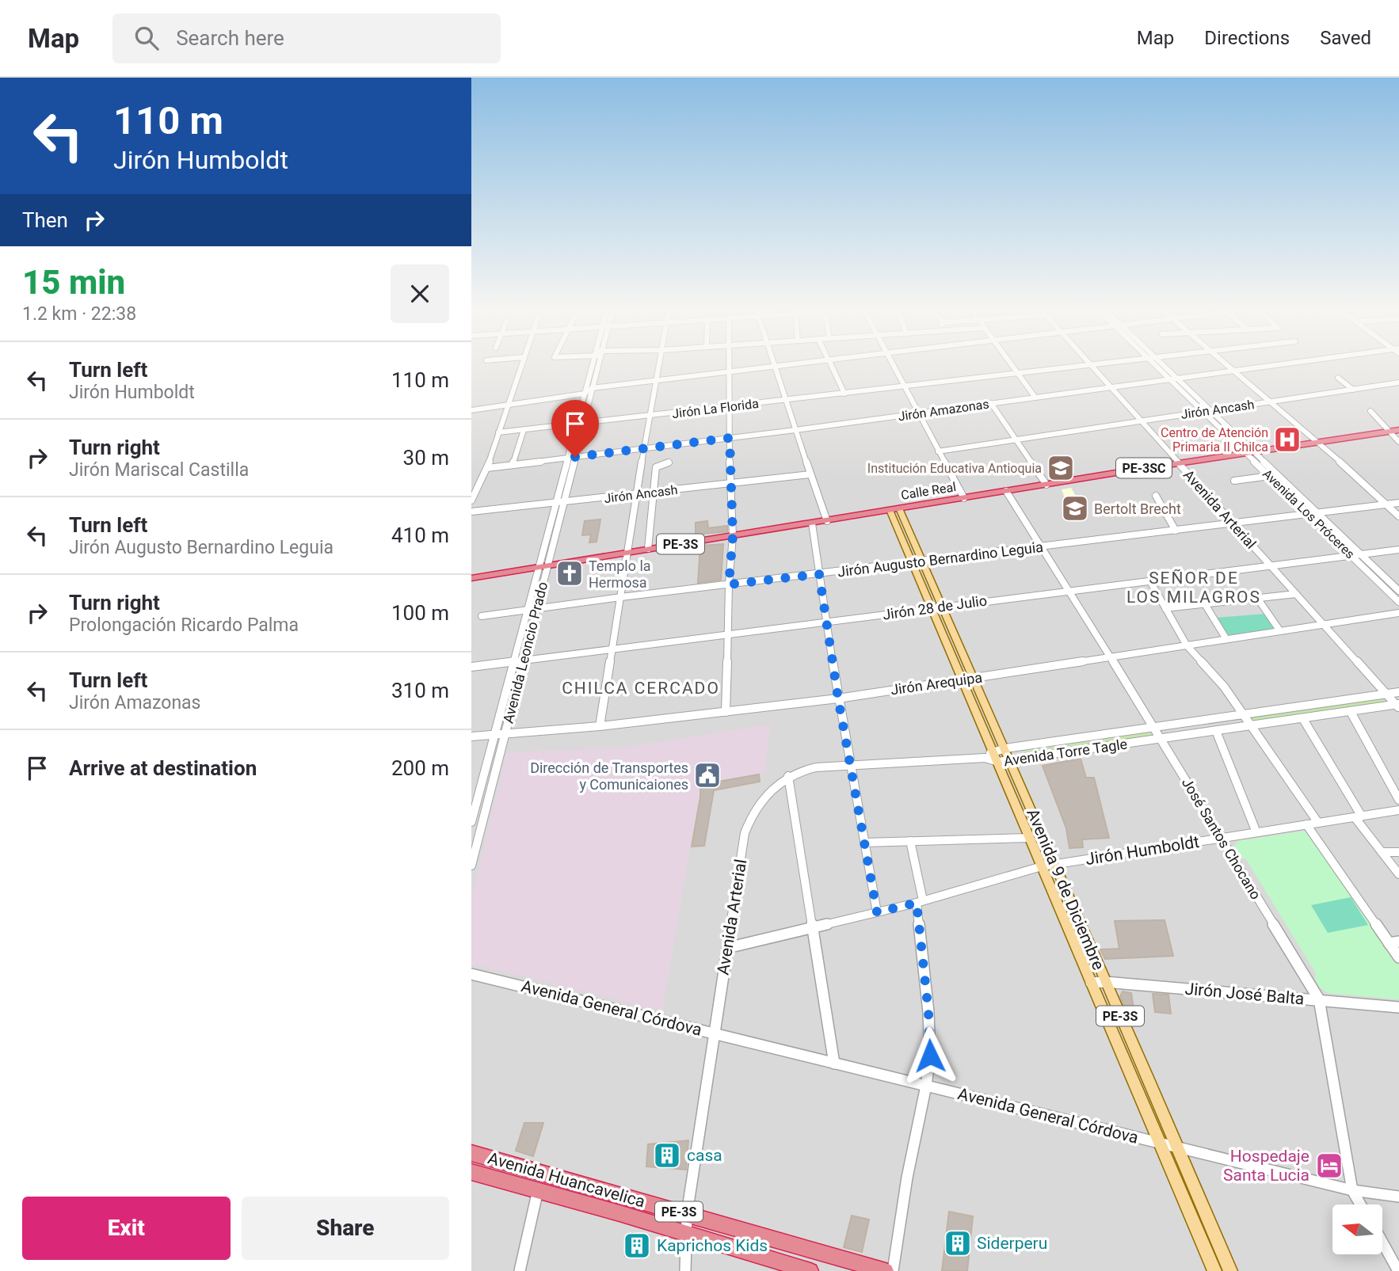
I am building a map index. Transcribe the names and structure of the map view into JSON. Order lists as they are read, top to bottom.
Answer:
{
  "streets": {
    "highway": [
      "PE-3SC",
      "Calle Real",
      "PE-3S",
      "Avenida Huancavelica"
    ],
    "main road": ["Avenida 9 de Diciembre"],
    "street": [
      "Jirón La Florida",
      "Jirón Ancash",
      "Jirón Amazonas",
      "Avenida Arterial",
      "Avenida Los Próceres",
      "Jirón Augusto Bernardino Leguia",
      "Jirón 28 de Julio",
      "Avenida Leoncio Prado",
      "Jirón Arequipa",
      "Avenida Torre Tagle",
      "José Santos Chocano",
      "Jirón Humboldt",
      "Jirón José Balta",
      "Avenida General Córdova"
    ]
  },
  "crossings": [
    ["Jirón La Florida", "Avenida Leoncio Prado"],
    ["Jirón Ancash", "Avenida Arterial"],
    ["Jirón Ancash", "Avenida Los Próceres"],
    ["Jirón Ancash", "Avenida Leoncio Prado"],
    ["Jirón Amazonas", "Avenida Arterial"],
    ["Jirón Amazonas", "Avenida Los Próceres"],
    ["Jirón Amazonas", "Avenida Leoncio Prado"],
    ["Calle Real", "Avenida Arterial"],
    ["Calle Real", "Avenida Los Próceres"],
    ["Calle Real", "Avenida Leoncio Prado"],
    ["Calle Real", "José Santos Chocano"],
    ["Calle Real", "Avenida 9 de Diciembre"],
    ["Avenida Arterial", "Jirón Augusto Bernardino Leguia"],
    ["Avenida Arterial", "Jirón 28 de Julio"],
    ["Avenida Arterial", "Jirón Arequipa"],
    ["Avenida Arterial", "Avenida Torre Tagle"],
    ["Avenida Arterial", "Jirón Humboldt"],
    ["Avenida Arterial", "Avenida General Córdova"],
    ["Avenida Arterial", "Avenida Huancavelica"],
    ["Avenida Los Próceres", "Jirón Augusto Bernardino Leguia"],
    ["Avenida Los Próceres", "Jirón 28 de Julio"],
    ["Jirón Augusto Bernardino Leguia", "Avenida Leoncio Prado"],
    ["Jirón Augusto Bernardino Leguia", "José Santos Chocano"],
    ["Jirón Augusto Bernardino Leguia", "Avenida 9 de Diciembre"],
    ["Jirón 28 de Julio", "Avenida Leoncio Prado"],
    ["Jirón 28 de Julio", "José Santos Chocano"],
    ["Jirón 28 de Julio", "Avenida 9 de Diciembre"],
    ["Avenida Leoncio Prado", "Jirón Arequipa"],
    ["Jirón Arequipa", "José Santos Chocano"],
    ["Jirón Arequipa", "Avenida 9 de Diciembre"],
    ["Avenida Torre Tagle", "José Santos Chocano"],
    ["Avenida Torre Tagle", "Avenida 9 de Diciembre"],
    ["José Santos Chocano", "Jirón Humboldt"],
    ["José Santos Chocano", "Jirón José Balta"],
    ["José Santos Chocano", "Avenida General Córdova"],
    ["Jirón Humboldt", "Avenida 9 de Diciembre"],
    ["Avenida 9 de Diciembre", "Jirón José Balta"],
    ["Avenida 9 de Diciembre", "Avenida General Córdova"]
  ],
  "districts": ["SEÑOR DE LOS MILAGROS", "CHILCA CERCADO"],
  "places": {
    "hospital": ["Centro de Atención Primaria II Chilca"],
    "school or university": ["Institución Educativa Antioquia", "Bertolt Brecht"],
    "church": ["Templo la Hermosa"],
    "public building": ["Dirección de Transportes y Comunicaiones"],
    "building": ["casa", "Siderperu", "Kaprichos Kids"],
    "hotel": ["Hospedaje Santa Lucia"]
  },
  "north": "left",
  "page": {
    "header": "Map",
    "search": "Search here",
    "nav": ["Map", "Directions", "Saved"],
    "turn": ["110 m", "Jirón Humboldt"],
    "then": "Then",
    "heading": ["15 min", "1.2 km · 22:38"],
    "list": [
      {
        "name": "Turn left",
        "note": "Jirón Humboldt",
        "value": "110 m"
      },
      {
        "name": "Turn right",
        "note": "Jirón Mariscal Castilla",
        "value": "30 m"
      },
      {
        "name": "Turn left",
        "note": "Jirón Augusto Bernardino Leguia",
        "value": "410 m"
      },
      {
        "name": "Turn right",
        "note": "Prolongación Ricardo Palma",
        "value": "100 m"
      },
      {
        "name": "Turn left",
        "note": "Jirón Amazonas",
        "value": "310 m"
      },
      {
        "name": "Arrive at destination",
        "value": "200 m"
      }
    ],
    "buttons": ["Exit", "Share"]
  }
}
